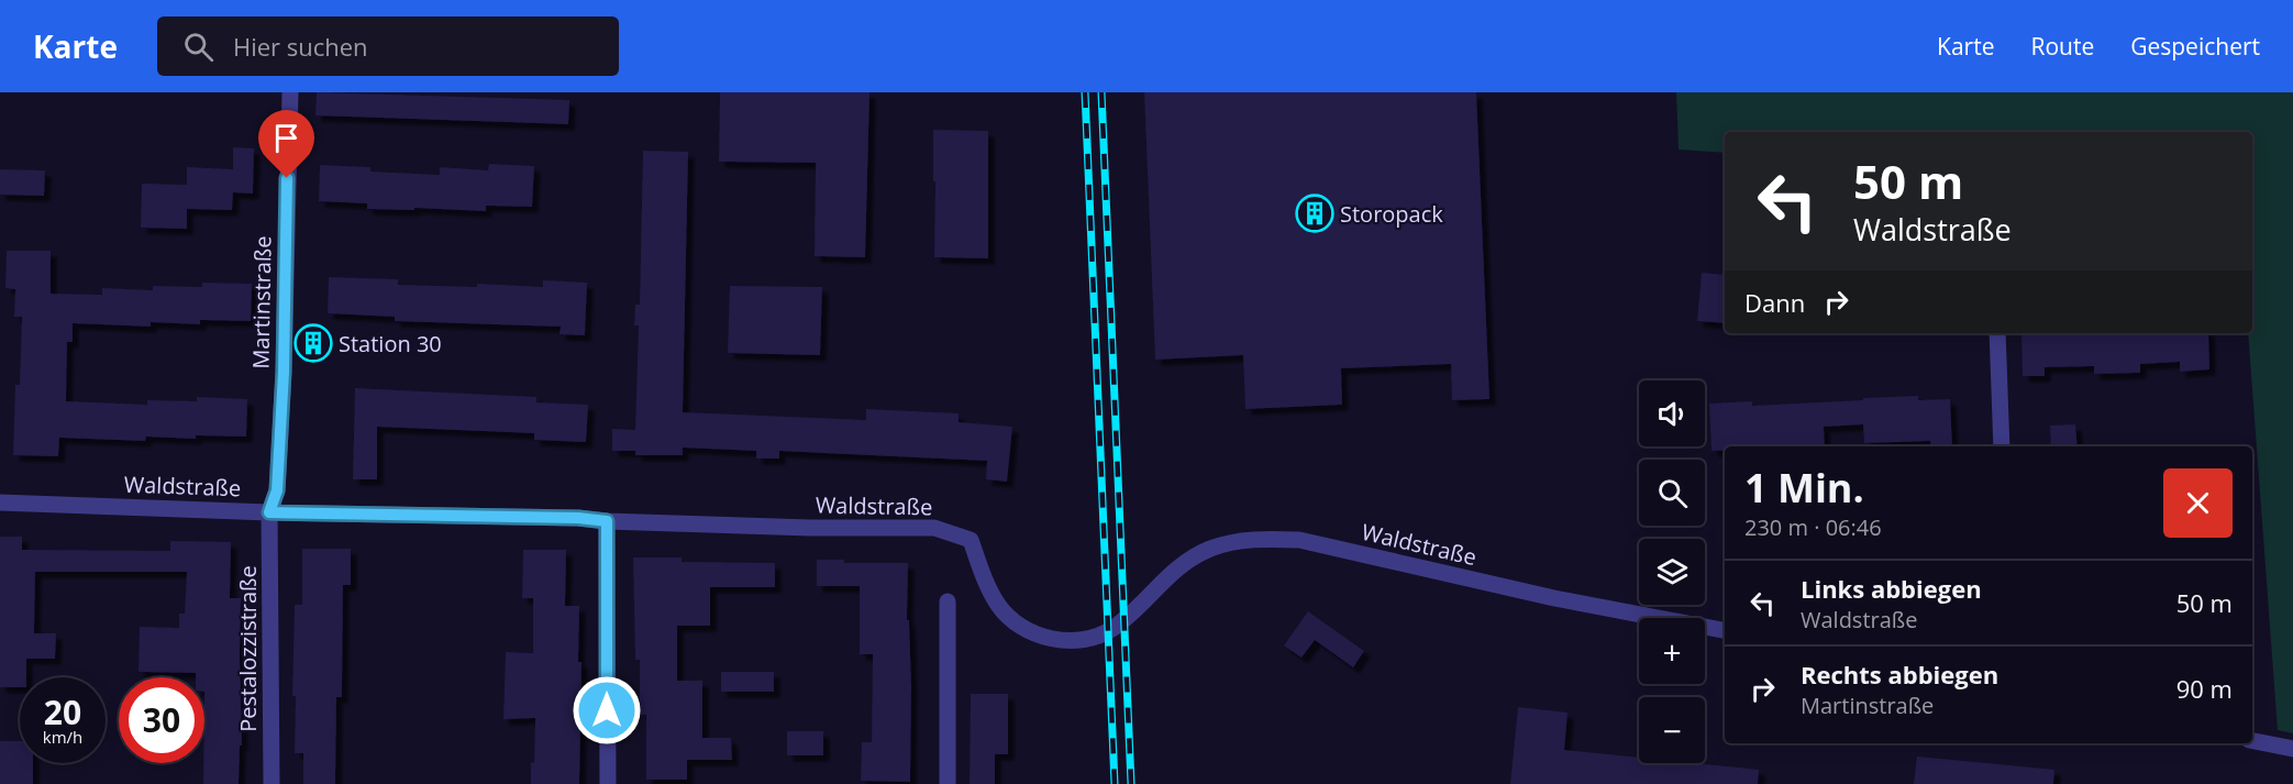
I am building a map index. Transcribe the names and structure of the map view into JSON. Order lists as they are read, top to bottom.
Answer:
{
  "streets": {
    "street": ["Martinstraße", "Waldstraße", "Pestalozzistraße"]
  },
  "crossings": [
    ["Martinstraße", "Waldstraße"],
    ["Martinstraße", "Pestalozzistraße"],
    ["Waldstraße", "Pestalozzistraße"]
  ],
  "places": {
    "building": ["Storopack", "Station 30"]
  },
  "page": {
    "header": "Karte",
    "search": "Hier suchen",
    "nav": ["Karte", "Route", "Gespeichert"],
    "turn": ["50 m", "Waldstraße"],
    "then": "Dann",
    "map_buttons": ["+", "−"],
    "heading": ["1 Min.", "230 m · 06:46"],
    "list": [
      {
        "name": "Links abbiegen",
        "note": "Waldstraße",
        "value": "50 m"
      },
      {
        "name": "Rechts abbiegen",
        "note": "Martinstraße",
        "value": "90 m"
      }
    ],
    "speed": "20 km/h",
    "limit": "30"
  }
}
